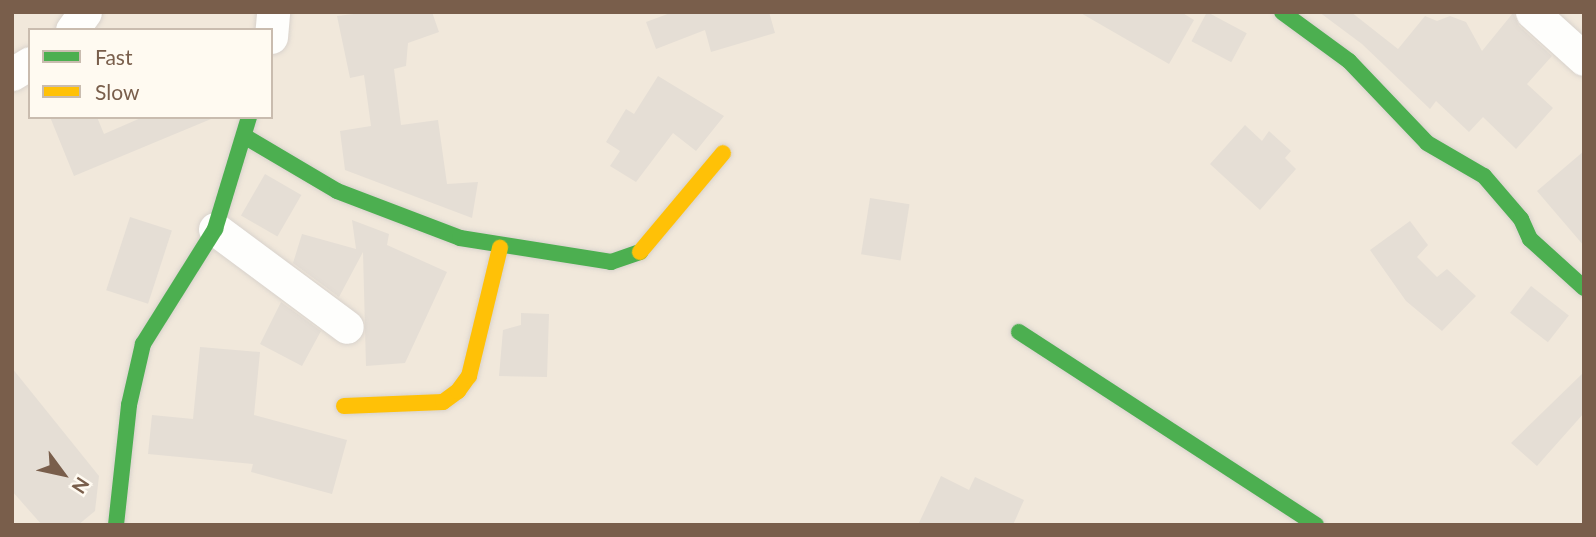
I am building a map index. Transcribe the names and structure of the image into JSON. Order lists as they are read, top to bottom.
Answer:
{
  "legend": ["Fast", "Slow"],
  "north": "bottom right"
}
